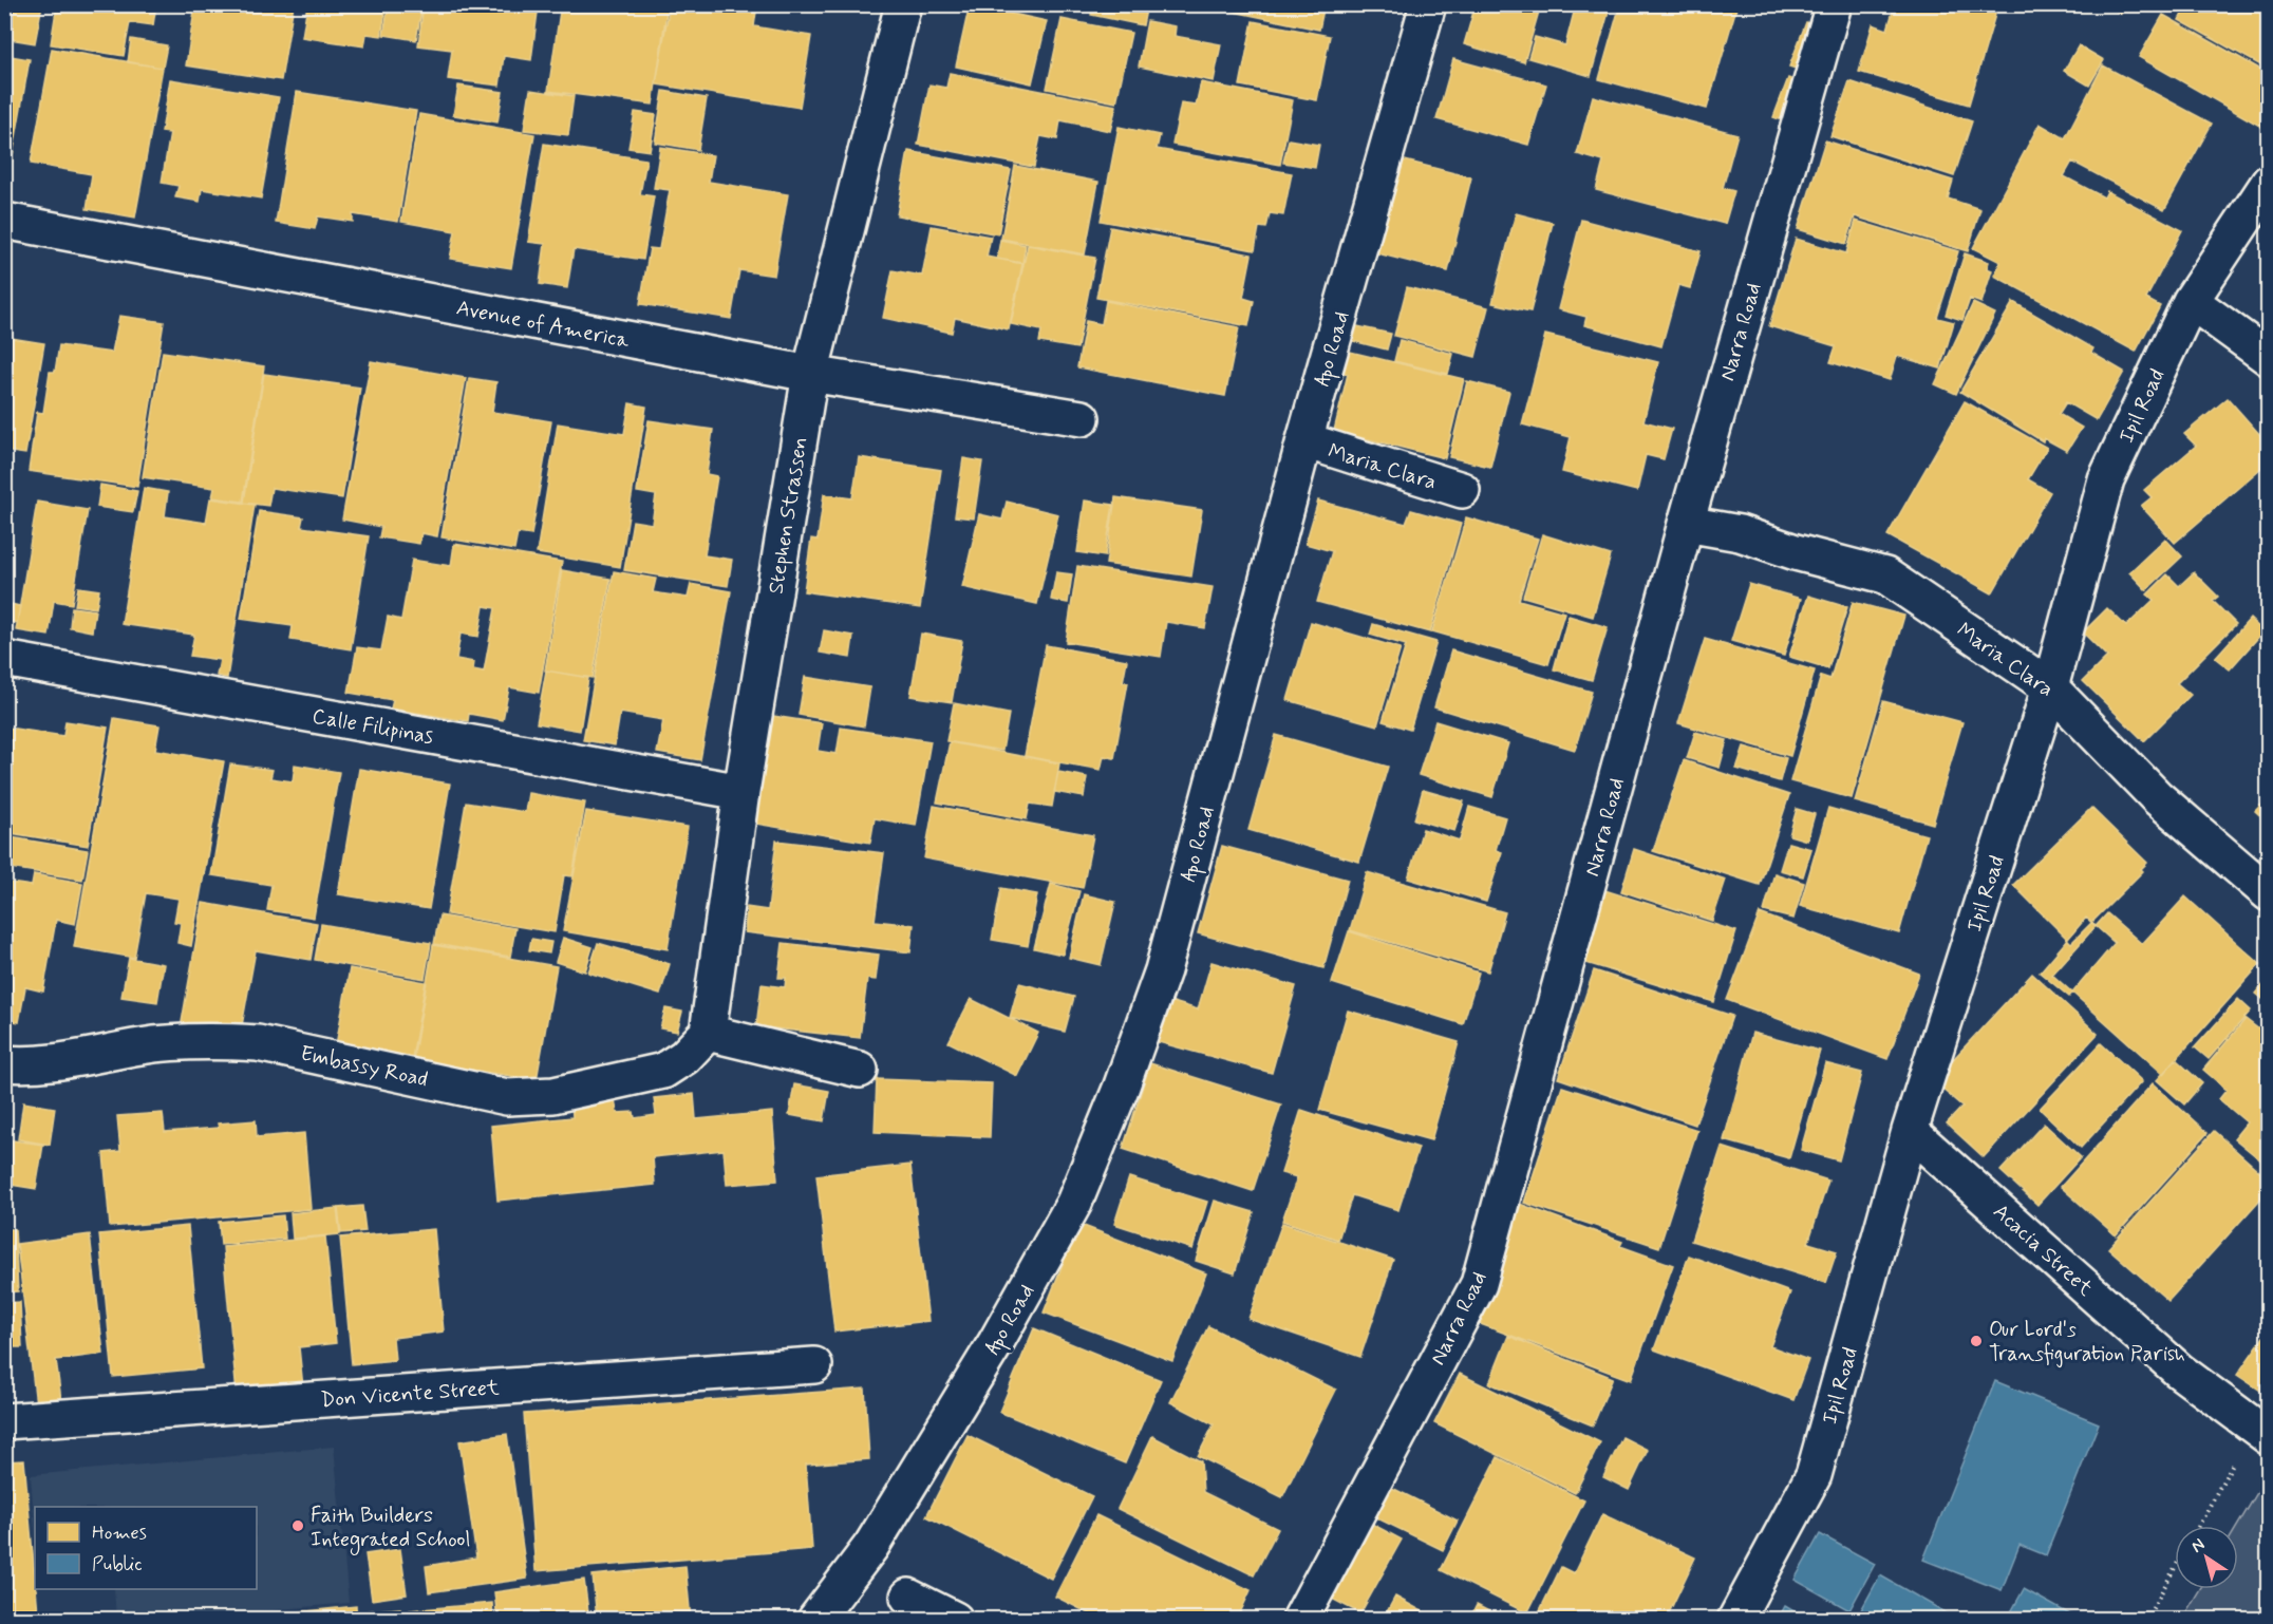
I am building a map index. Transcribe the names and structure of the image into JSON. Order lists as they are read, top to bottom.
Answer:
{
  "streets": {
    "street": [
      "Avenue of America",
      "Narra Road",
      "Apo Road",
      "Ipil Road",
      "Maria Clara",
      "Stephen Strassen",
      "Calle Filipinas",
      "Embassy Road",
      "Acacia Street",
      "Don Vicente Street"
    ]
  },
  "crossings": [
    ["Avenue of America", "Stephen Strassen"],
    ["Narra Road", "Maria Clara"],
    ["Apo Road", "Maria Clara"],
    ["Ipil Road", "Maria Clara"],
    ["Ipil Road", "Acacia Street"],
    ["Stephen Strassen", "Calle Filipinas"],
    ["Stephen Strassen", "Embassy Road"]
  ],
  "places": ["Our Lord's Transfiguration Parish", "Faith Builders Integrated School"],
  "legend": ["Homes", "Public"],
  "north": "top left"
}
